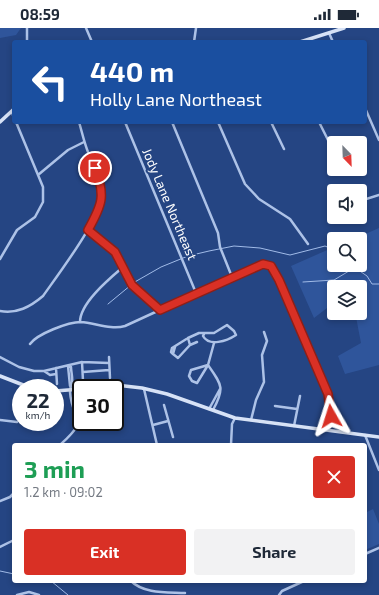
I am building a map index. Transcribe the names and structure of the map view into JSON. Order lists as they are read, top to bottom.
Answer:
{
  "streets": {
    "street": ["Jody Lane Northeast"]
  },
  "north": "bottom right",
  "page": {
    "status": "08:59",
    "turn": ["440 m", "Holly Lane Northeast"],
    "speed": "22 km/h",
    "limit": "30",
    "heading": ["3 min", "1.2 km · 09:02"],
    "buttons": ["Exit", "Share"]
  }
}
